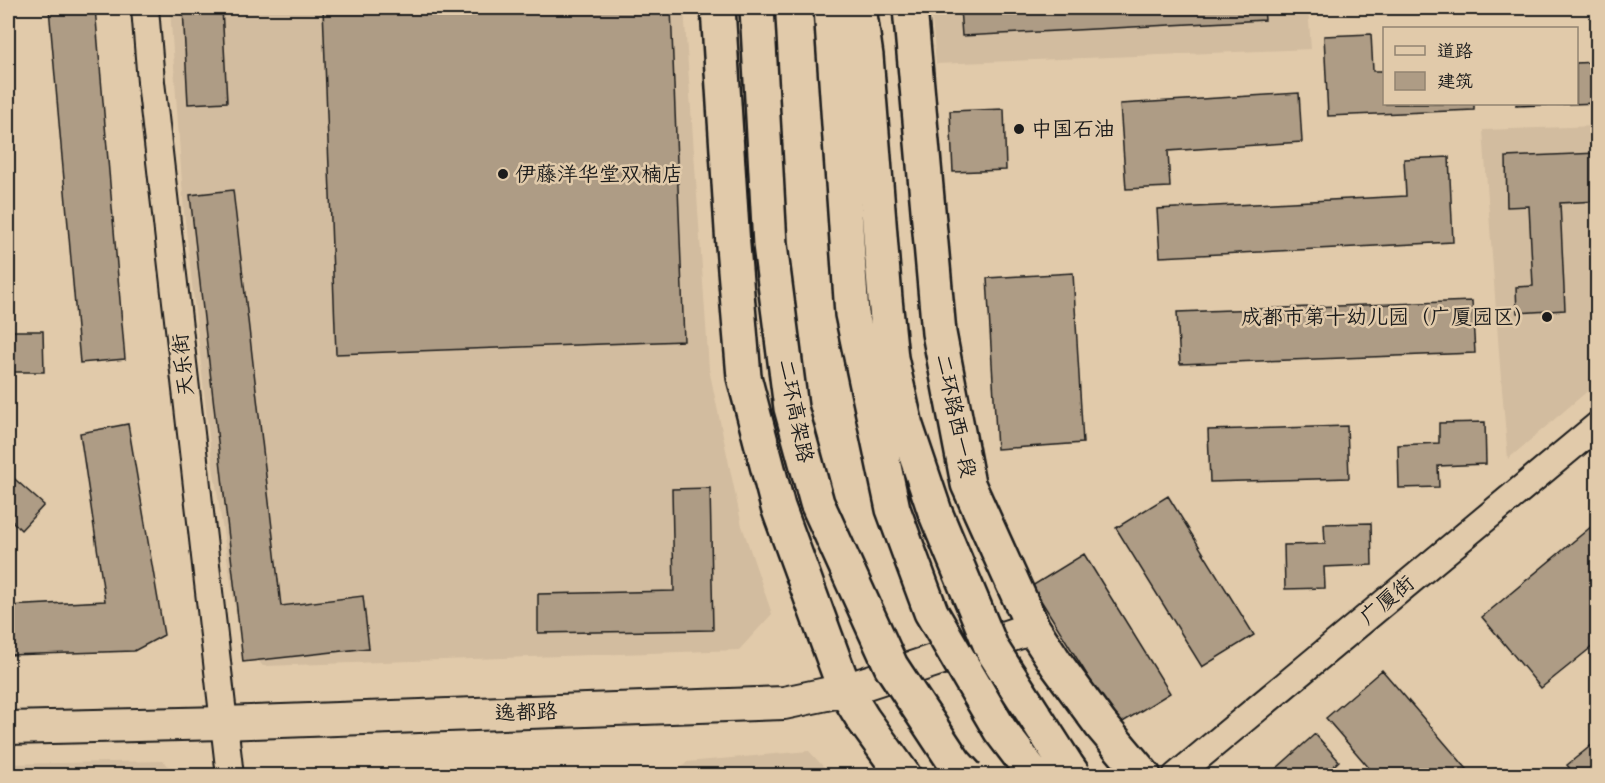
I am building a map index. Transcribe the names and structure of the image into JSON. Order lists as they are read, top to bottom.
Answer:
{
  "streets": {
    "main road": ["二环高架路", "二环路西一段"],
    "street": ["天乐街", "广厦街", "逸都路"]
  },
  "crossings": [
    ["天乐街", "逸都路"],
    ["二环路西一段", "逸都路"]
  ],
  "places": ["中国石油", "伊藤洋华堂双楠店", "成都市第十幼儿园（广厦园区）"],
  "legend": ["道路", "建筑"]
}
